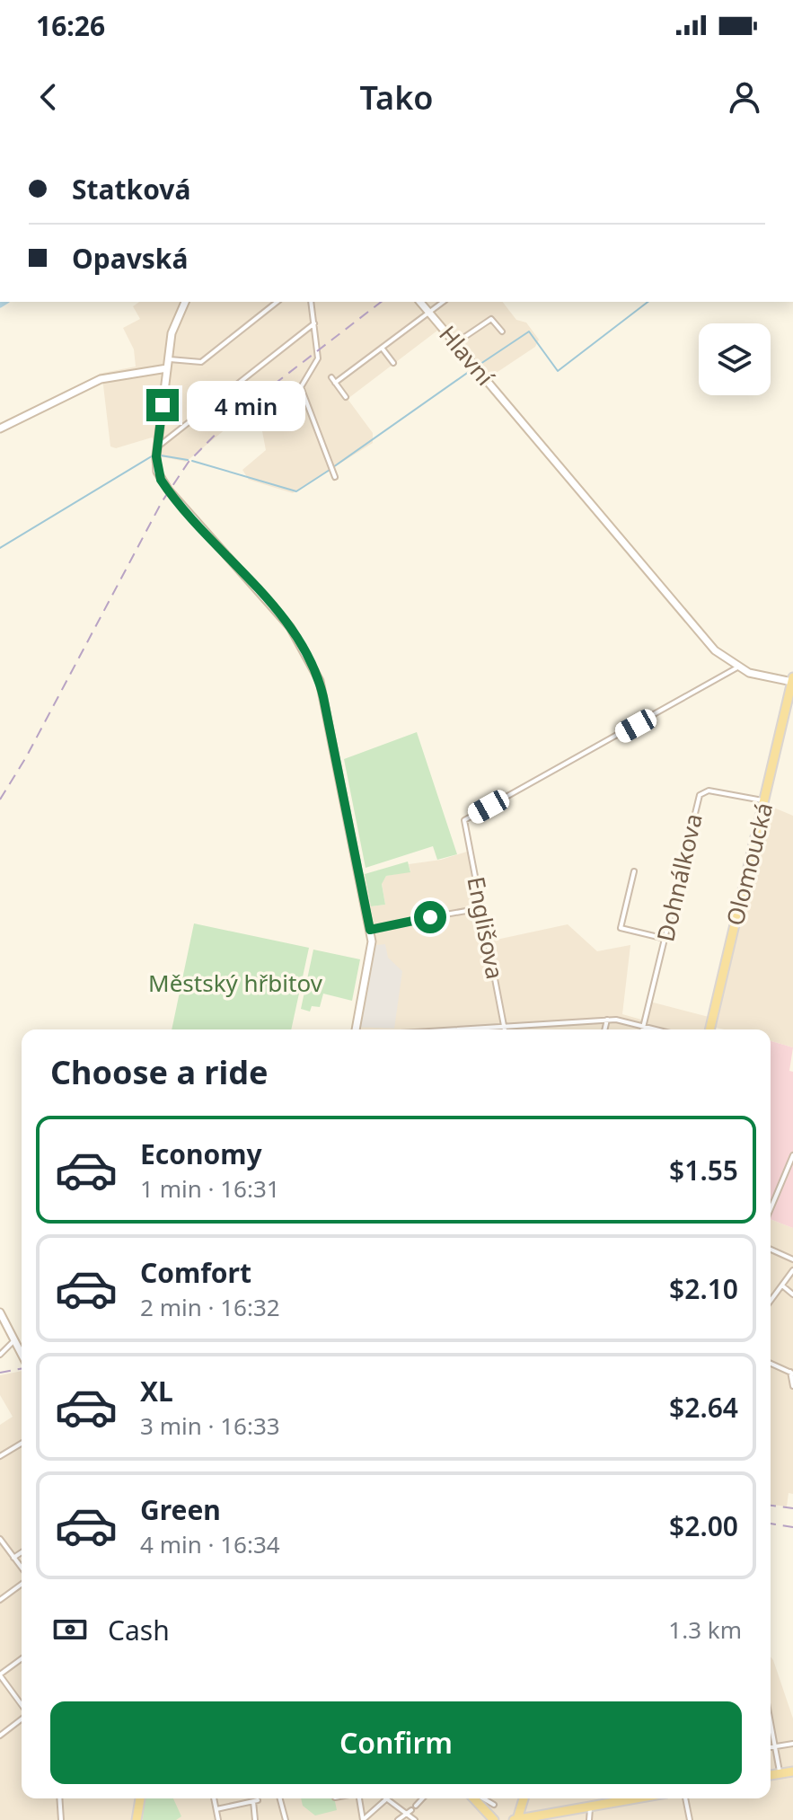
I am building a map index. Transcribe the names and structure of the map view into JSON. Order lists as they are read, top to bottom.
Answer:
{
  "streets": {
    "main road": ["Hlavní", "Olomoucká"],
    "street": ["Dohnálkova", "Englišova"]
  },
  "crossings": [
    ["Hlavní", "Englišova"],
    ["Olomoucká", "Dohnálkova"]
  ],
  "parks": ["Městský hřbitov"],
  "page": {
    "status": "16:26",
    "header": "Tako",
    "banner": ["Statková", "Opavská"],
    "bubble": "4 min",
    "heading": "Choose a ride",
    "list": [
      {
        "name": "Economy",
        "note": "1 min · 16:31",
        "value": "$1.55"
      },
      {
        "name": "Comfort",
        "note": "2 min · 16:32",
        "value": "$2.10"
      },
      {
        "name": "XL",
        "note": "3 min · 16:33",
        "value": "$2.64"
      },
      {
        "name": "Green",
        "note": "4 min · 16:34",
        "value": "$2.00"
      }
    ],
    "pay": ["Cash", "1.3 km"],
    "buttons": "Confirm"
  }
}
